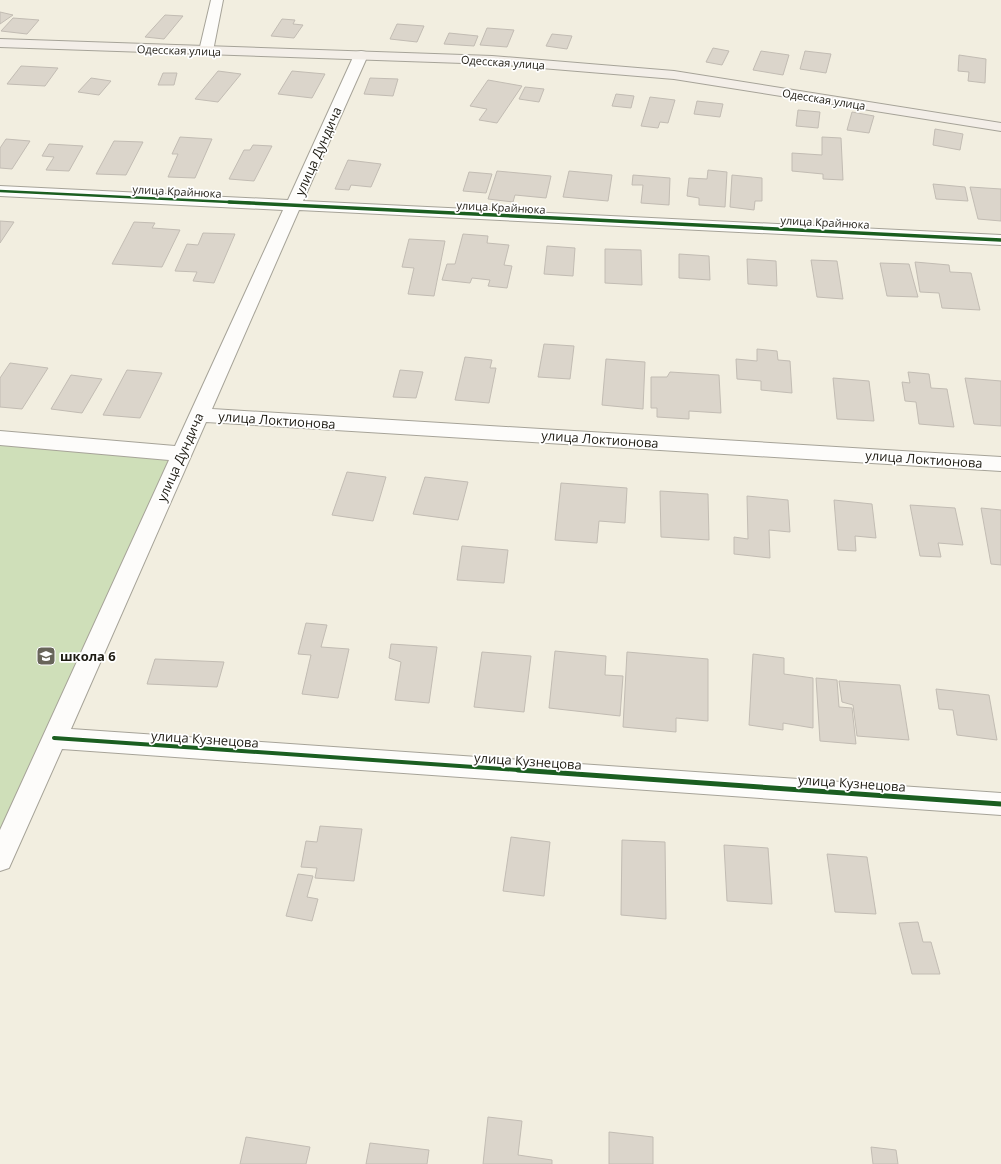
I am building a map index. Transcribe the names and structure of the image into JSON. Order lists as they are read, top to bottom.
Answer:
{
  "streets": {
    "main road": ["Одесская улица"],
    "street": [
      "улица Дундича",
      "улица Крайнюка",
      "улица Локтионова",
      "улица Кузнецова"
    ]
  },
  "crossings": [
    ["Одесская улица", "улица Дундича"],
    ["улица Дундича", "улица Крайнюка"],
    ["улица Дундича", "улица Локтионова"],
    ["улица Дундича", "улица Кузнецова"]
  ],
  "places": {
    "school or university": ["школа 6"]
  }
}
